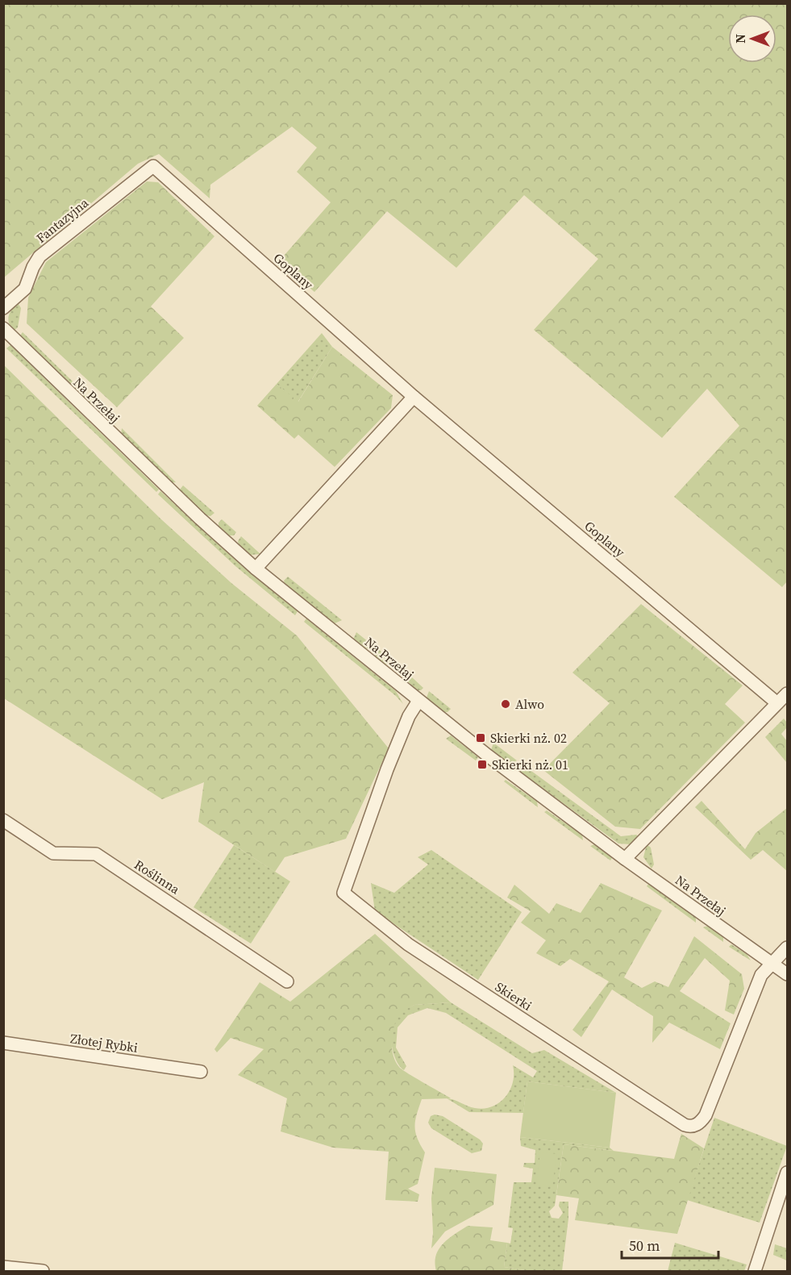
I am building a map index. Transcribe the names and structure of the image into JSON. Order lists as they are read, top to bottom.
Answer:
{
  "streets": {
    "street": [
      "Fantazyjna",
      "Goplany",
      "Na Przełaj",
      "Roślinna",
      "Skierki",
      "Złotej Rybki"
    ]
  },
  "crossings": [
    ["Fantazyjna", "Goplany"],
    ["Na Przełaj", "Skierki"]
  ],
  "places": {
    "other": ["Alwo"],
    "transit": ["Skierki nż. 02", "Skierki nż. 01"]
  },
  "scale_bar": "50 m",
  "north": "left"
}
